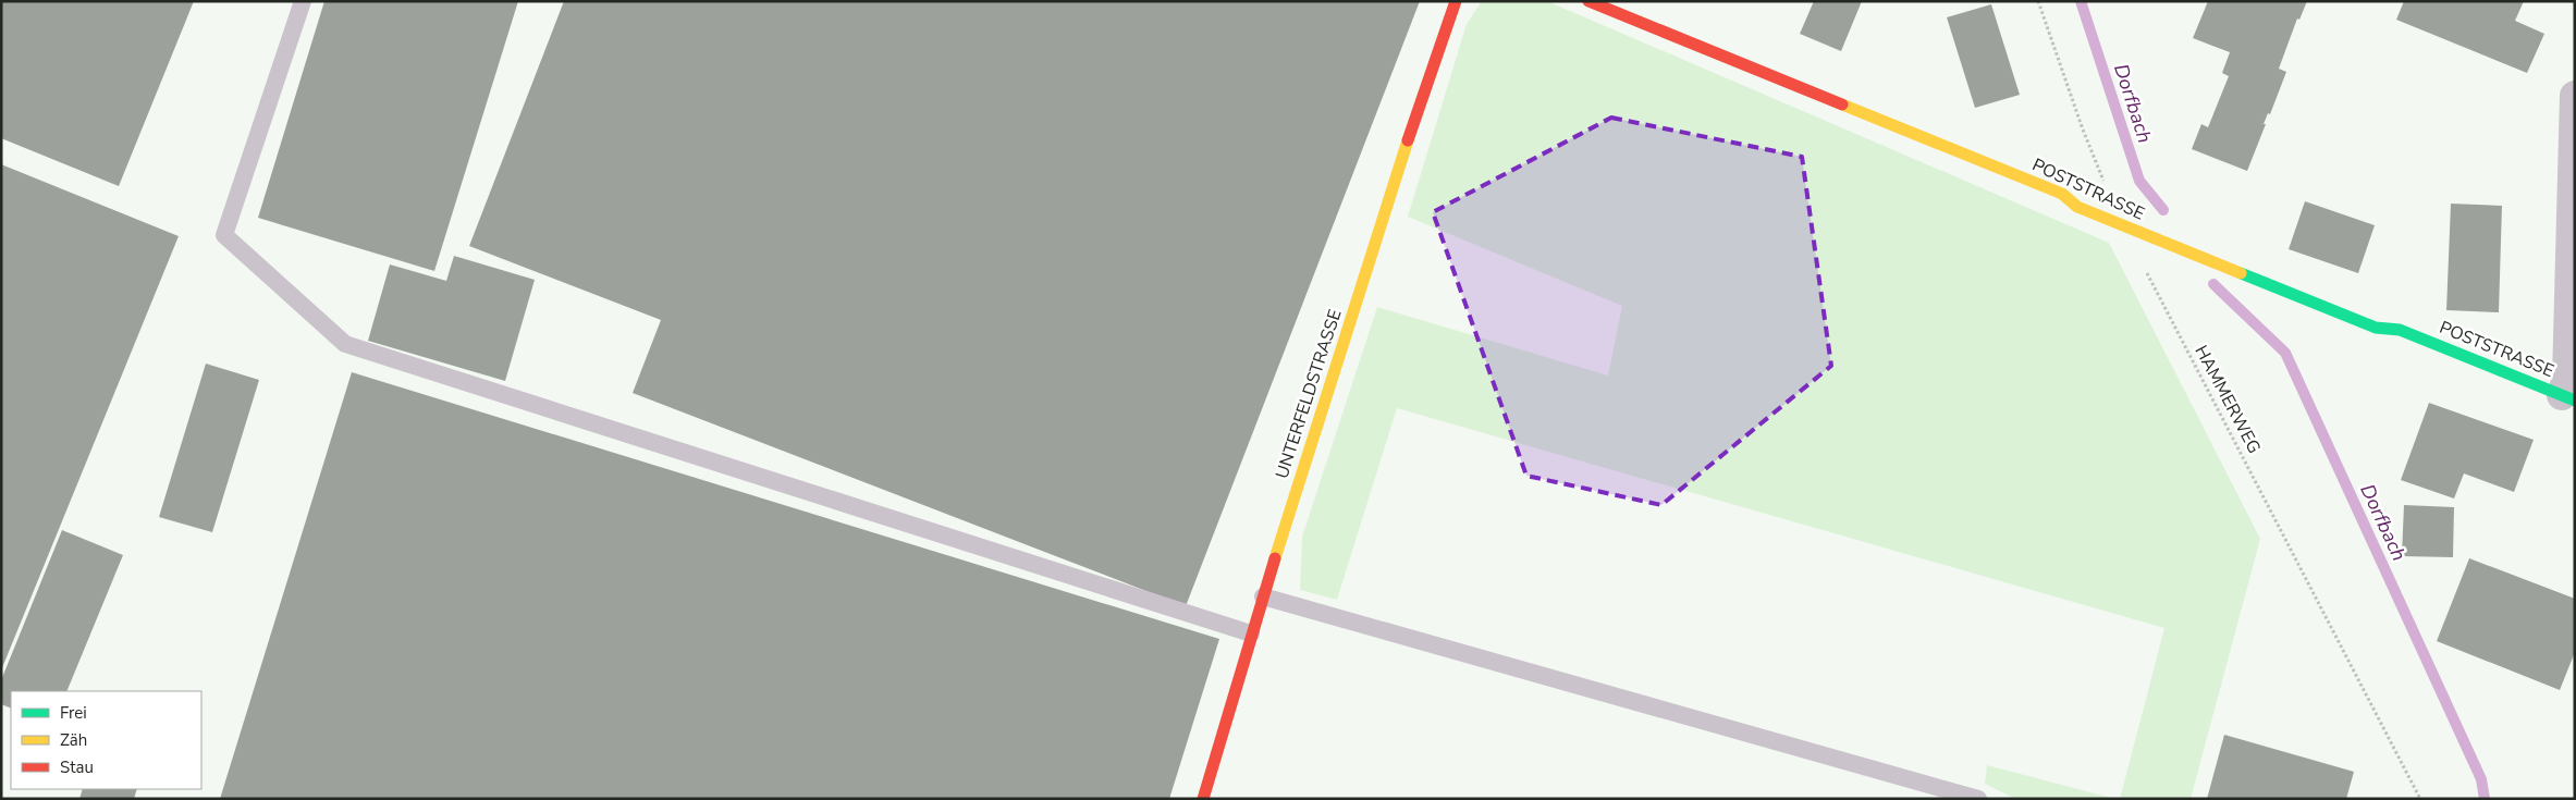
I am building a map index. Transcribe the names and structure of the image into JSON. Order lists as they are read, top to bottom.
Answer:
{
  "streets": {
    "street": ["POSTSTRASSE", "UNTERFELDSTRASSE"],
    "path": ["HAMMERWEG"]
  },
  "crossings": [
    ["POSTSTRASSE", "HAMMERWEG"]
  ],
  "water": ["Dorfbach"],
  "legend": ["Frei", "Zäh", "Stau"]
}
